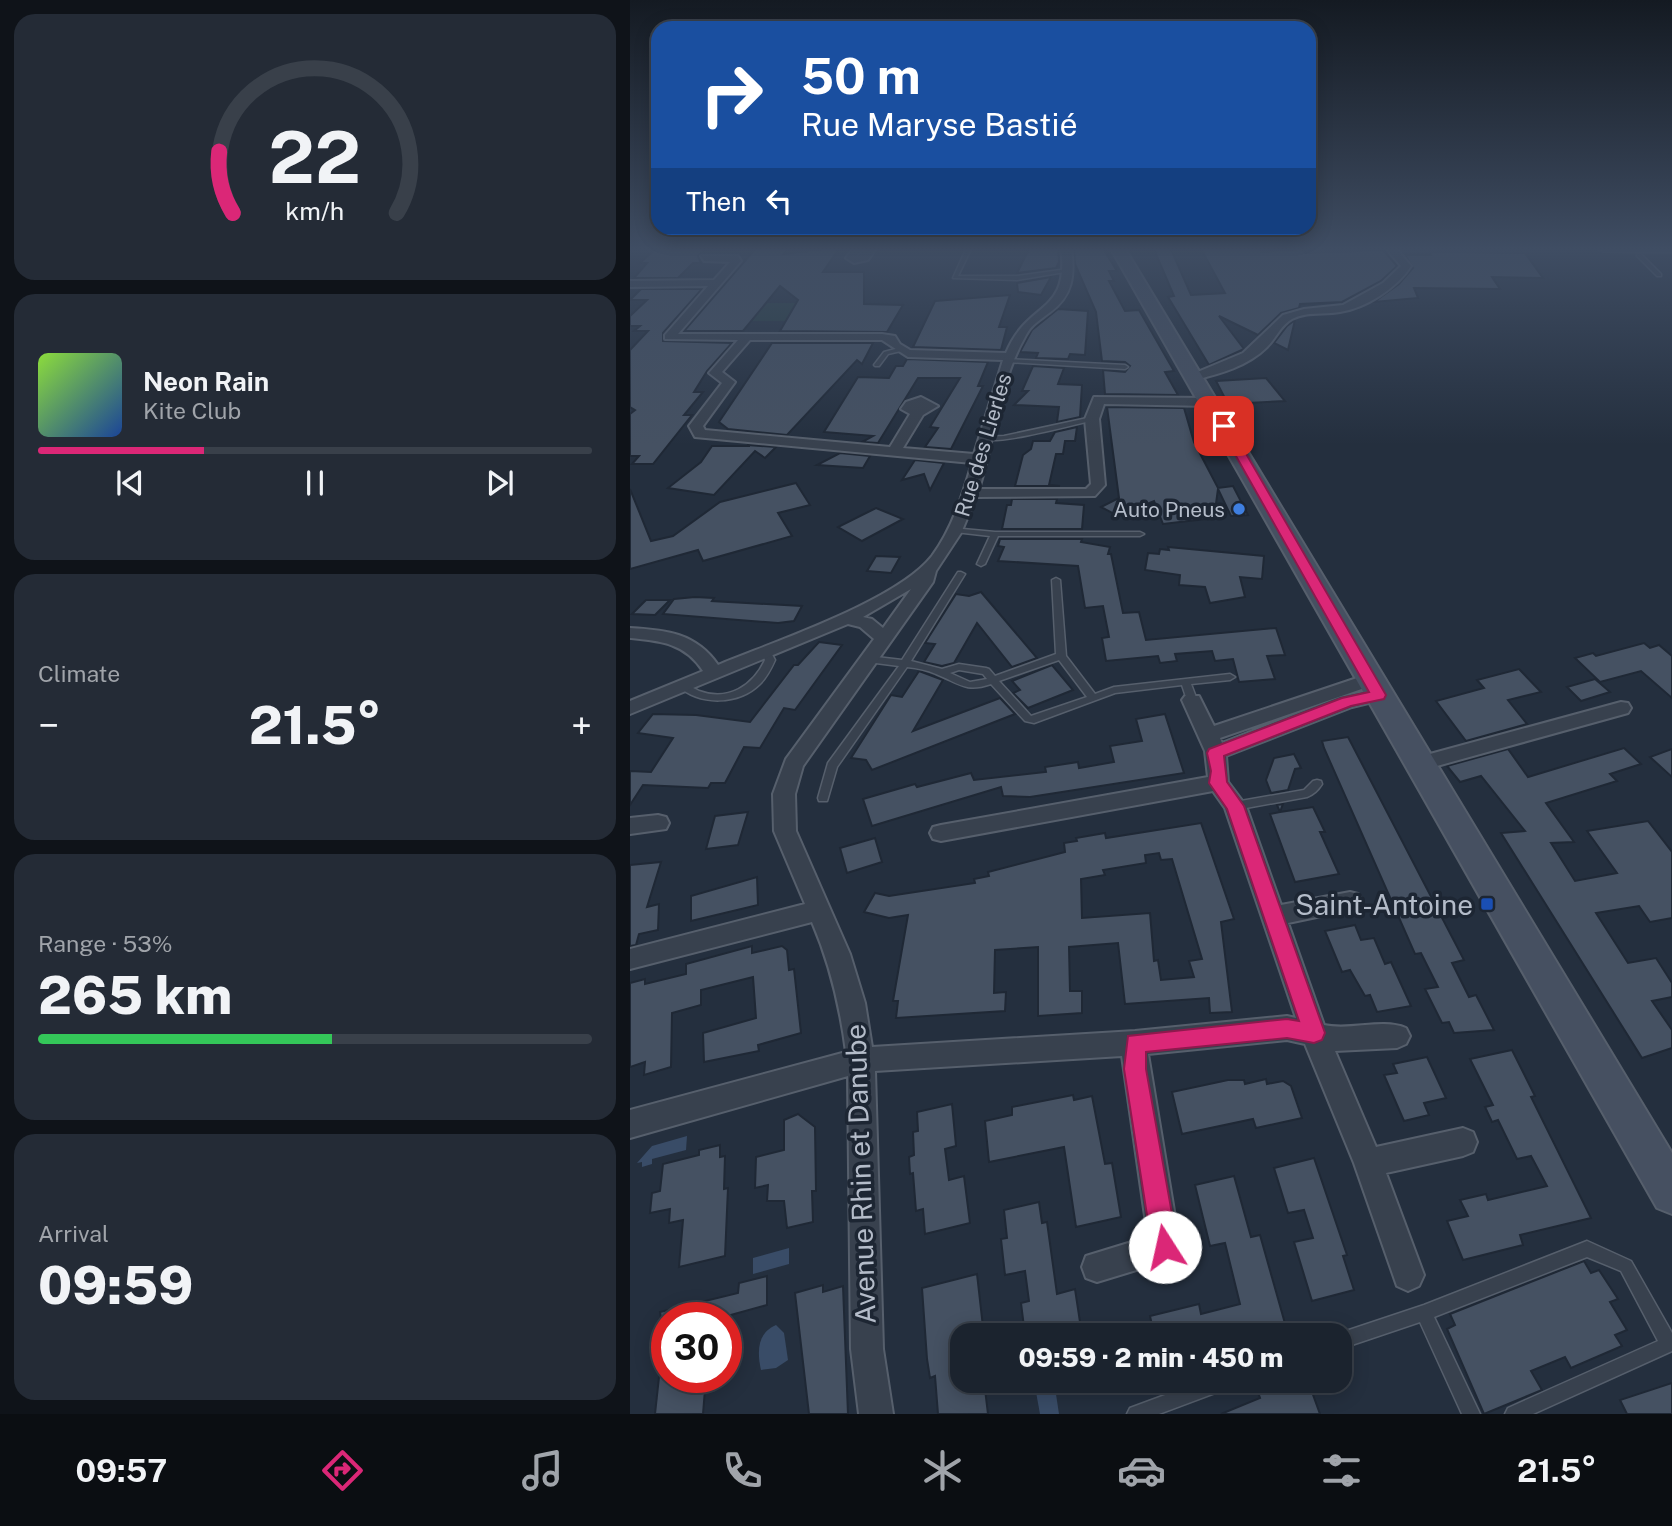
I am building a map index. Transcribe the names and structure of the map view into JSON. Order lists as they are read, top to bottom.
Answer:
{
  "streets": {
    "street": ["Rue des Lierles", "Avenue Rhin et Danube"]
  },
  "crossings": [
    ["Rue des Lierles", "Avenue Rhin et Danube"]
  ],
  "places": {
    "other": ["Auto Pneus"],
    "transit": ["Saint-Antoine"]
  },
  "page": {
    "turn": ["50 m", "Rue Maryse Bastié"],
    "then": "Then",
    "song": ["Neon Rain", "Kite Club"],
    "tile": [
      "Climate",
      ["Range · 53%", "265 km"],
      ["Arrival", "09:59"]
    ],
    "heat": ["−", "21.5°", "+"],
    "limit": "30",
    "trip": "09:59 · 2 min · 450 m",
    "tabs": ["09:57", "21.5°"],
    "gauge": ["22", "km/h"]
  }
}
